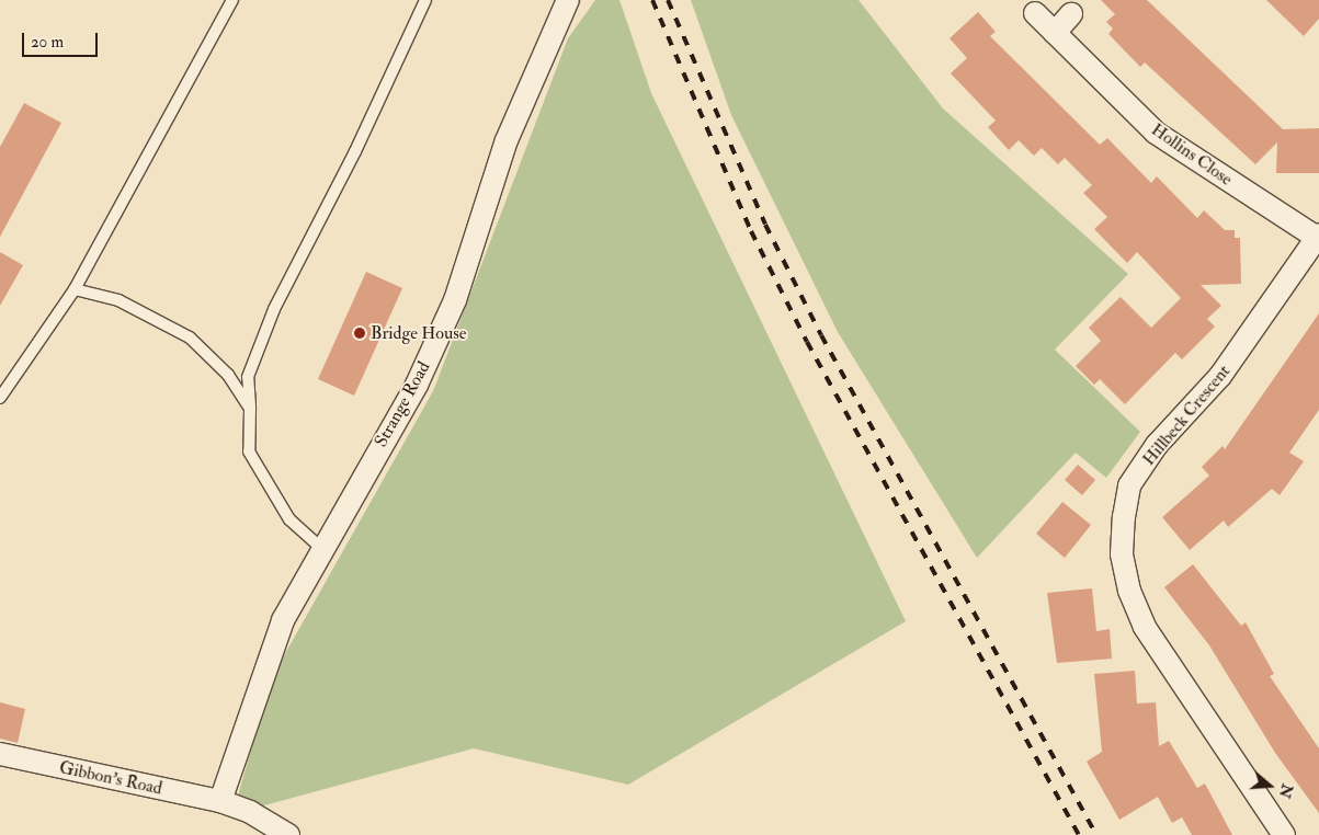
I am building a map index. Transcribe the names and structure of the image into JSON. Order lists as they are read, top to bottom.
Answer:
{
  "streets": {
    "street": [
      "Hollins Close",
      "Strange Road",
      "Hillbeck Crescent",
      "Gibbon's Road"
    ]
  },
  "crossings": [
    ["Hollins Close", "Hillbeck Crescent"],
    ["Strange Road", "Gibbon's Road"]
  ],
  "places": ["Bridge House"],
  "scale_bar": "20 m",
  "north": "right"
}
